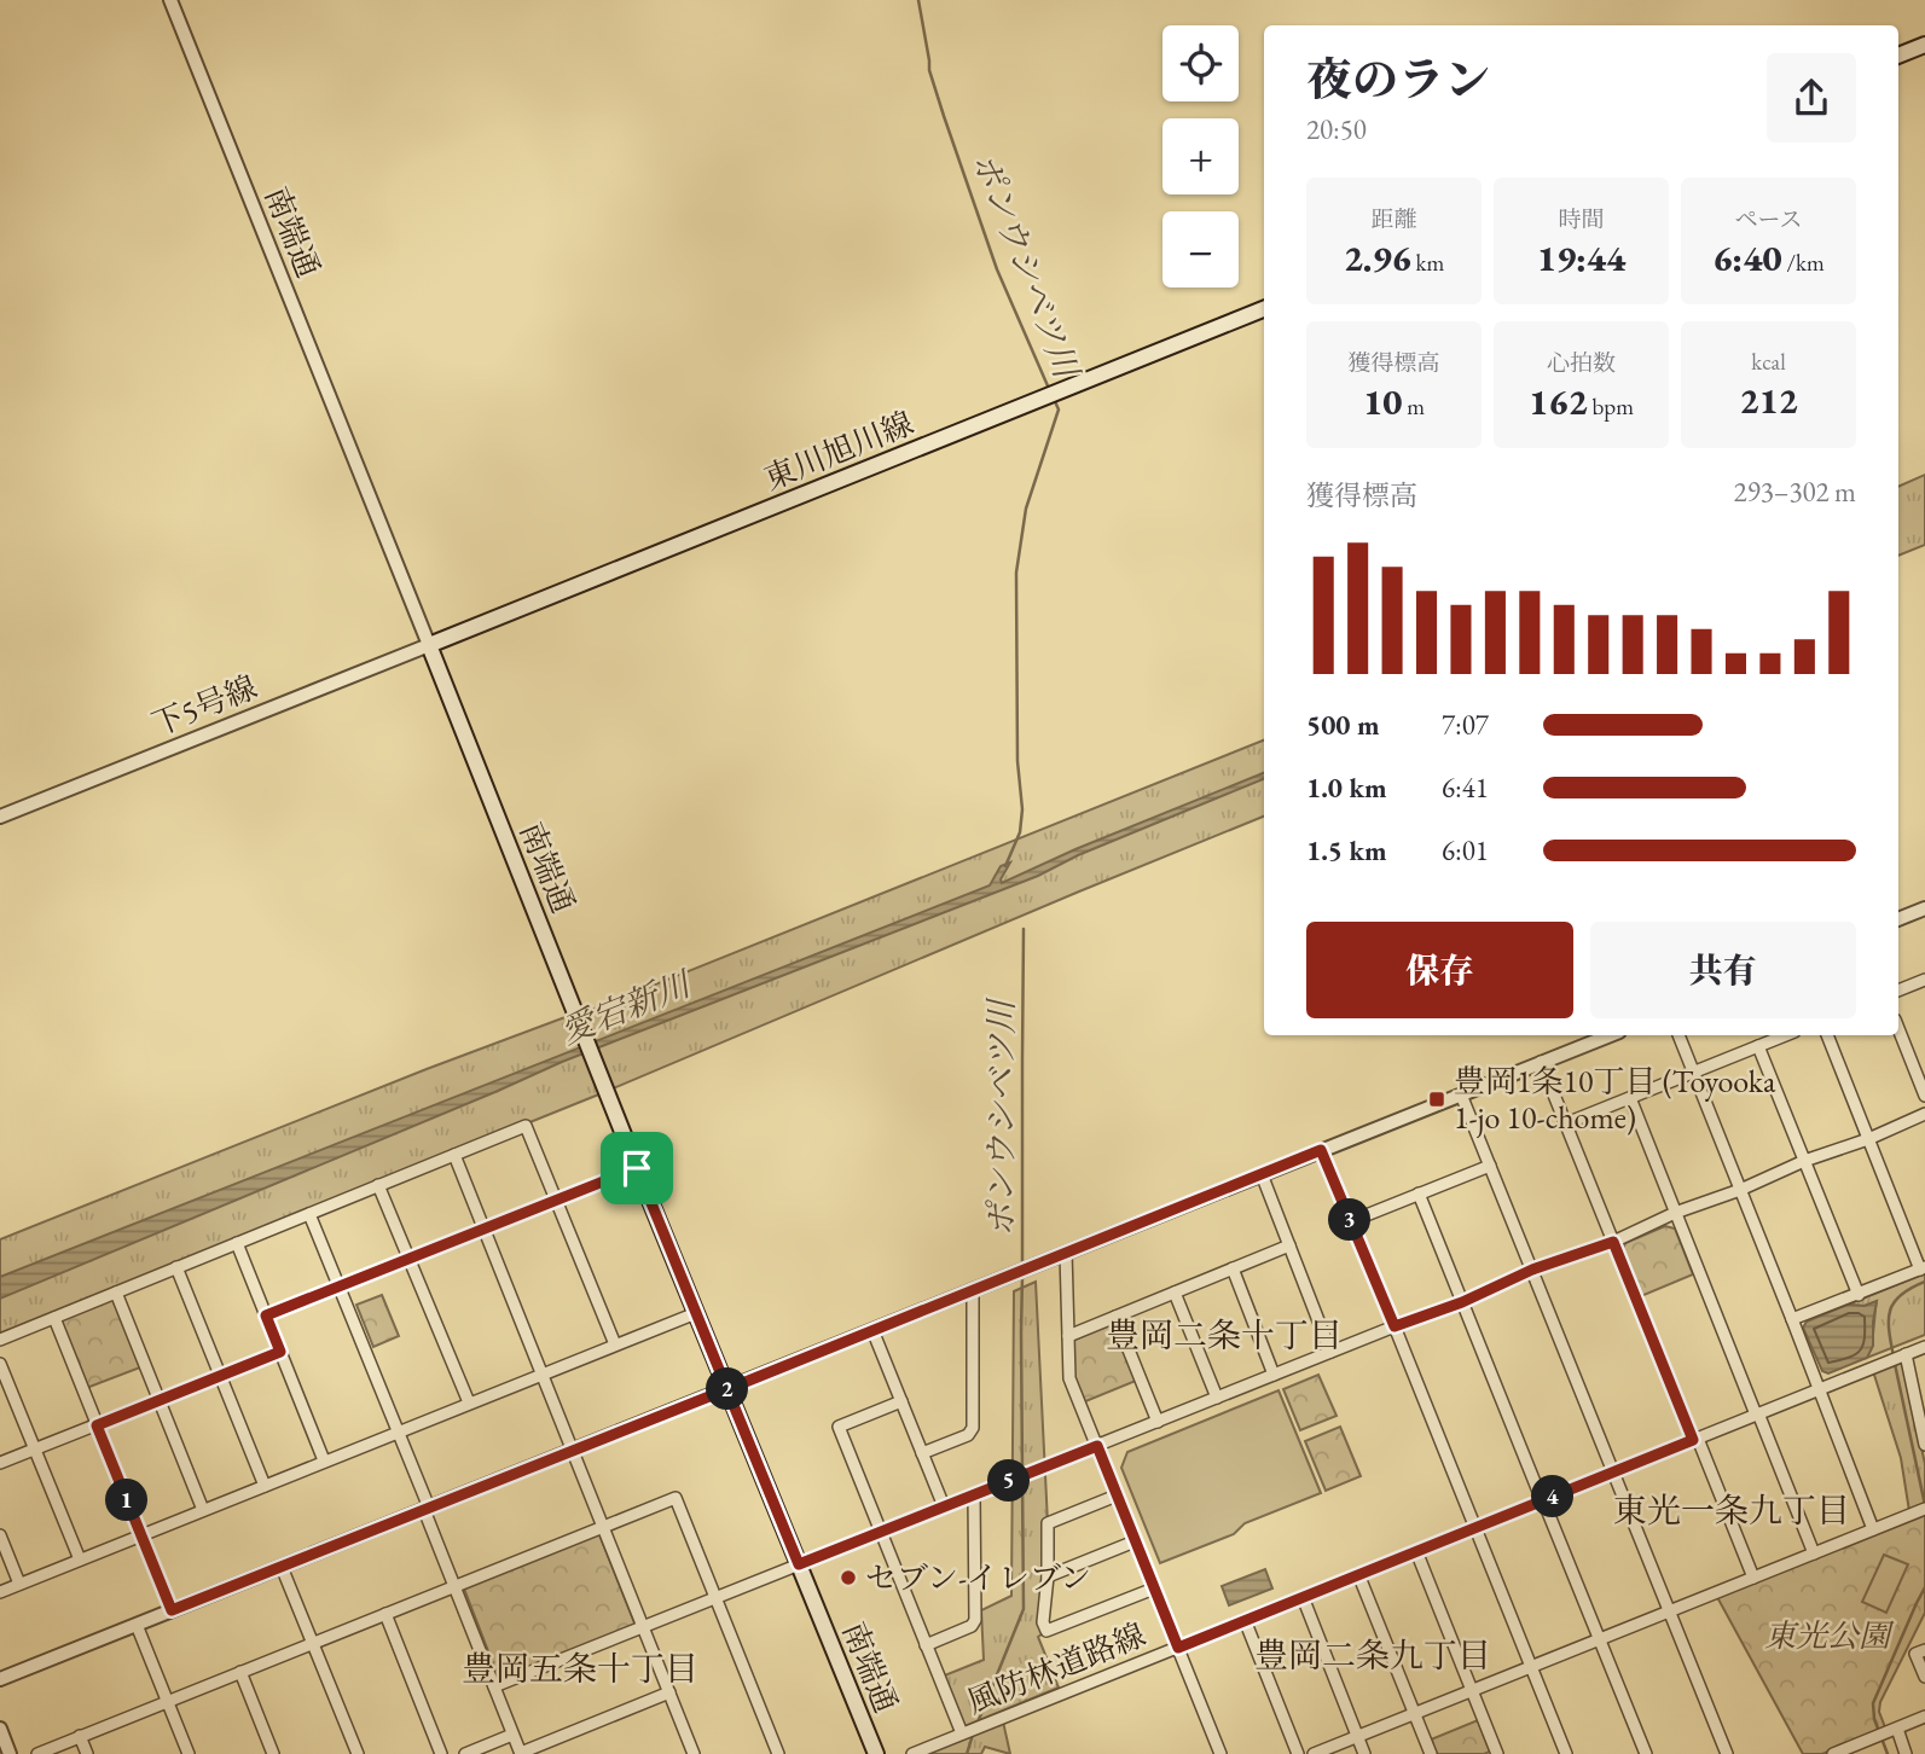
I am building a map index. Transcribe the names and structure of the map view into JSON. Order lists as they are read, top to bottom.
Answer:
{
  "streets": {
    "main road": ["南端通", "東川旭川線"],
    "street": ["下5号線", "風防林道路線"]
  },
  "crossings": [
    ["南端通", "東川旭川線"],
    ["南端通", "下5号線"],
    ["東川旭川線", "下5号線"]
  ],
  "districts": [
    "豊岡二条十丁目",
    "東光一条九丁目",
    "豊岡二条九丁目",
    "豊岡五条十丁目"
  ],
  "water": ["ポンウシベツ川", "愛宕新川"],
  "parks": ["東光公園"],
  "places": {
    "transit": ["豊岡1条10丁目 (Toyooka 1-jo 10-chome)"],
    "other": ["セブン-イレブン"]
  },
  "page": {
    "map_buttons": ["+", "−"],
    "heading": ["夜のラン", "20:50"],
    "stats": [
      ["距離", "2.96 km"],
      ["時間", "19:44"],
      ["ペース", "6:40 /km"],
      ["獲得標高", "10 m"],
      ["心拍数", "162 bpm"],
      ["kcal", "212"]
    ],
    "chart": ["獲得標高", "293–302 m"],
    "list": [
      {
        "name": "500 m",
        "note": "7:07"
      },
      {
        "name": "1.0 km",
        "note": "6:41"
      },
      {
        "name": "1.5 km",
        "note": "6:01"
      }
    ],
    "buttons": ["保存", "共有"],
    "pins": [
      "3",
      "2",
      "5",
      "4",
      "1"
    ]
  }
}
